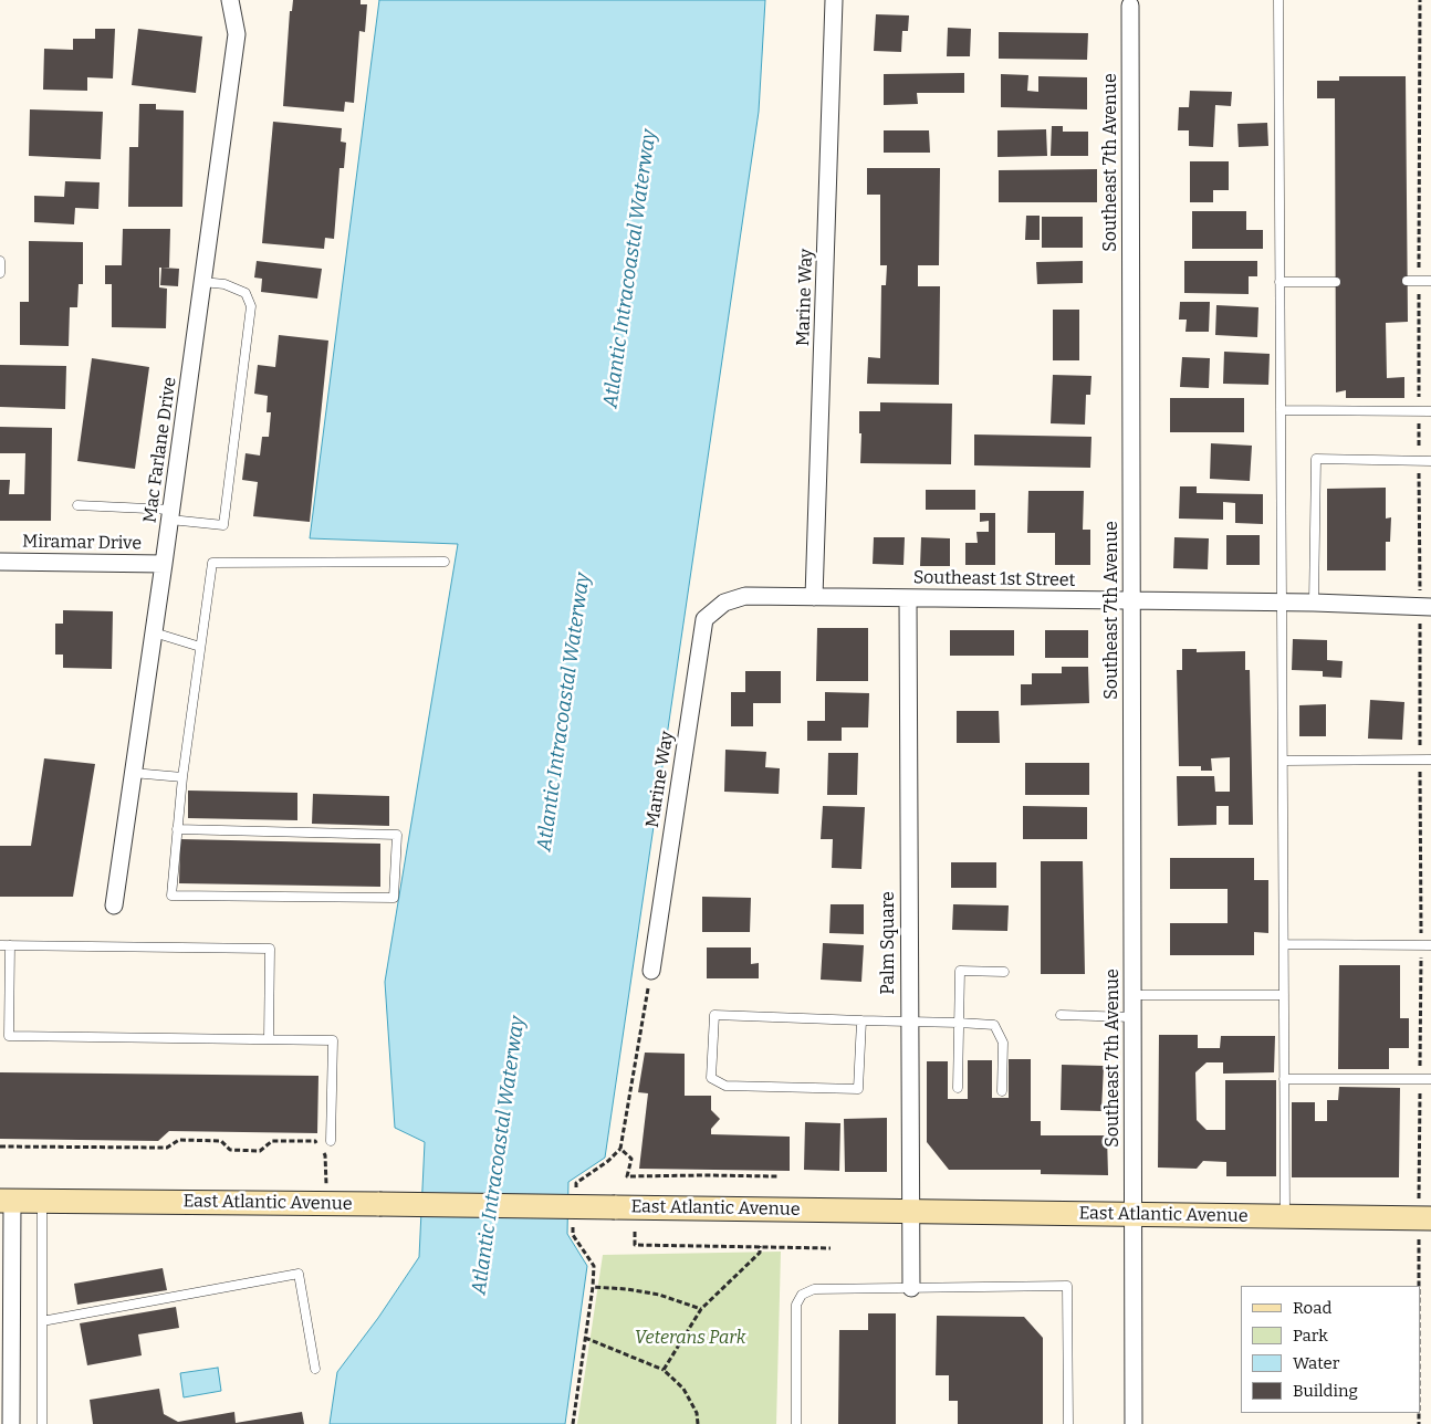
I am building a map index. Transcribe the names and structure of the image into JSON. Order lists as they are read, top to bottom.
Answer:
{
  "streets": {
    "main road": ["East Atlantic Avenue"],
    "street": [
      "Southeast 7th Avenue",
      "Marine Way",
      "Mac Farlane Drive",
      "Miramar Drive",
      "Southeast 1st Street",
      "Palm Square"
    ]
  },
  "crossings": [
    ["Southeast 7th Avenue", "Southeast 1st Street"],
    ["Southeast 7th Avenue", "East Atlantic Avenue"],
    ["Marine Way", "Southeast 1st Street"],
    ["Mac Farlane Drive", "Miramar Drive"],
    ["Southeast 1st Street", "Palm Square"],
    ["Palm Square", "East Atlantic Avenue"]
  ],
  "water": ["Atlantic Intracoastal Waterway"],
  "parks": ["Veterans Park"],
  "legend": [
    "Road",
    "Park",
    "Water",
    "Building"
  ]
}
